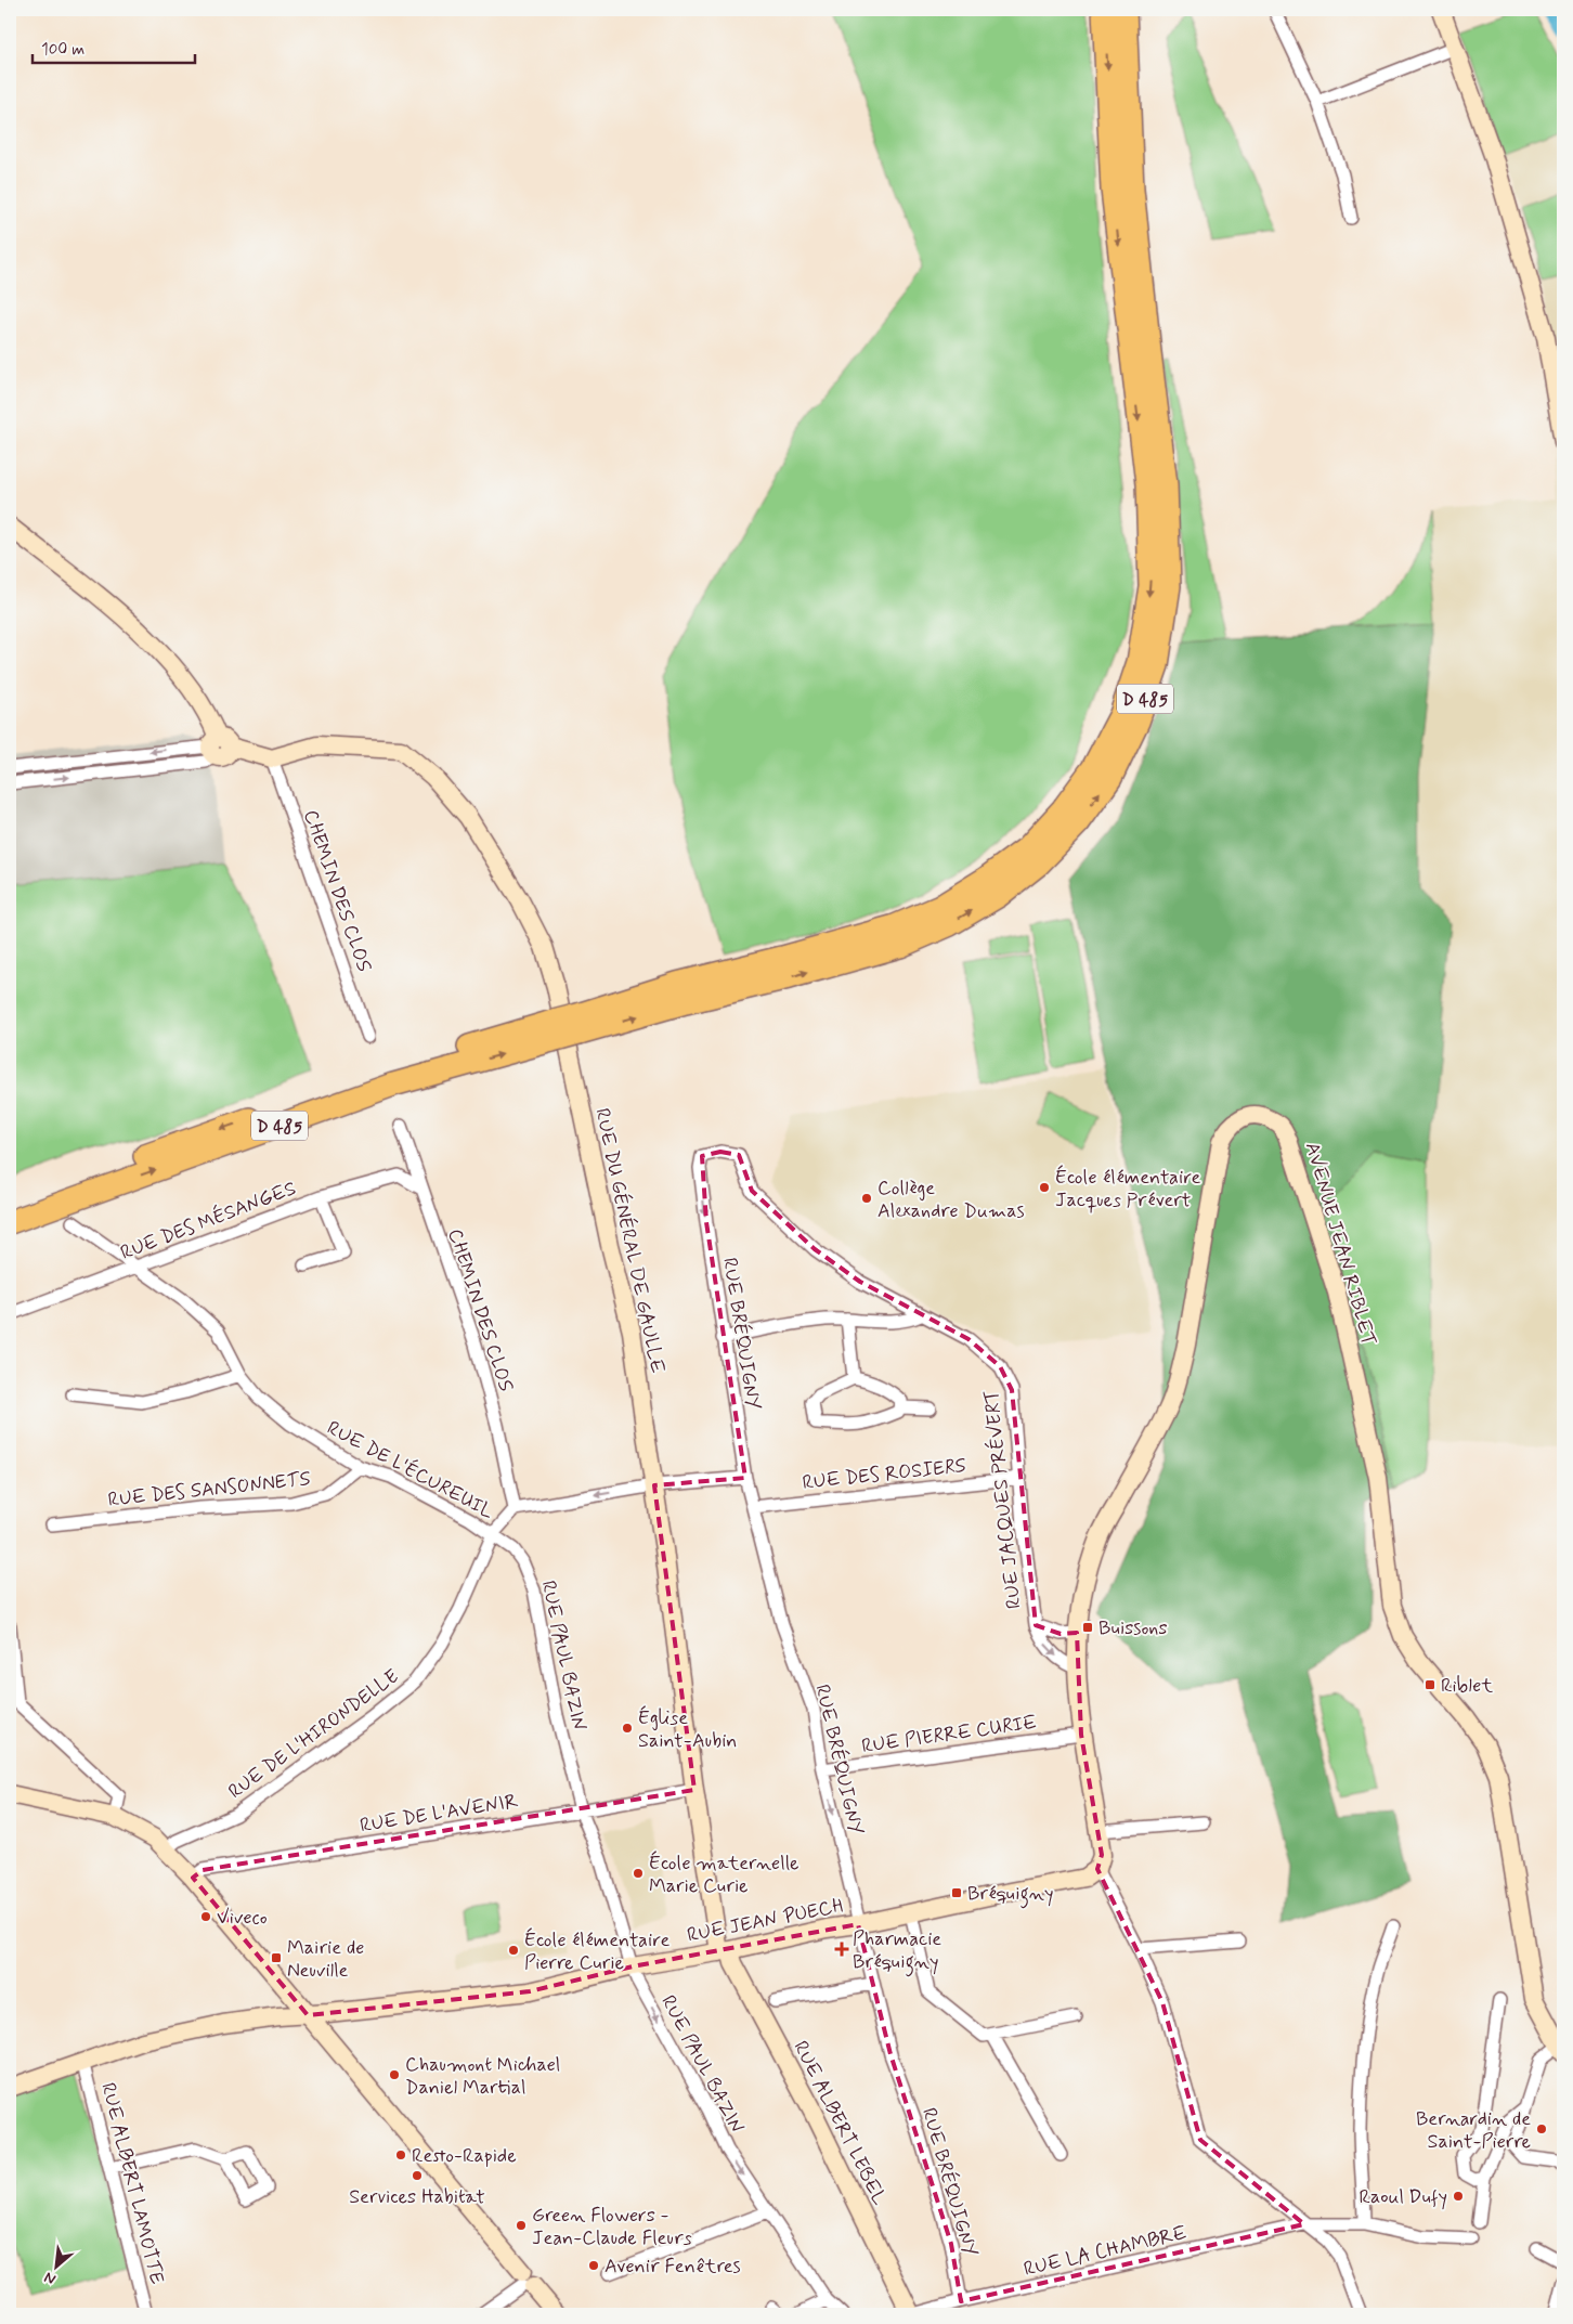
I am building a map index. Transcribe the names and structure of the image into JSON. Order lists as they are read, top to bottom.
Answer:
{
  "streets": {
    "highway": ["D 485"],
    "street": [
      "CHEMIN DES CLOS",
      "RUE DES MÉSANGES",
      "RUE DU GÉNÉRAL DE GAULLE",
      "AVENUE JEAN RIBLET",
      "RUE BRÉQUIGNY",
      "RUE DE L'ÉCUREUIL",
      "RUE DES ROSIERS",
      "RUE DES SANSONNETS",
      "RUE JACQUES PRÉVERT",
      "RUE PAUL BAZIN",
      "RUE DE L'HIRONDELLE",
      "RUE PIERRE CURIE",
      "RUE DE L'AVENIR",
      "RUE JEAN PUECH",
      "RUE ALBERT LEBEL",
      "RUE ALBERT LAMOTTE",
      "RUE LA CHAMBRE"
    ]
  },
  "crossings": [
    ["CHEMIN DES CLOS", "RUE DES MÉSANGES"],
    ["CHEMIN DES CLOS", "RUE DU GÉNÉRAL DE GAULLE"],
    ["CHEMIN DES CLOS", "RUE DE L'HIRONDELLE"],
    ["RUE DES MÉSANGES", "RUE DE L'ÉCUREUIL"],
    ["RUE DU GÉNÉRAL DE GAULLE", "RUE DE L'AVENIR"],
    ["RUE DU GÉNÉRAL DE GAULLE", "RUE JEAN PUECH"],
    ["RUE DU GÉNÉRAL DE GAULLE", "RUE ALBERT LEBEL"],
    ["AVENUE JEAN RIBLET", "RUE JACQUES PRÉVERT"],
    ["AVENUE JEAN RIBLET", "RUE PIERRE CURIE"],
    ["AVENUE JEAN RIBLET", "RUE JEAN PUECH"],
    ["RUE BRÉQUIGNY", "RUE DES ROSIERS"],
    ["RUE BRÉQUIGNY", "RUE JACQUES PRÉVERT"],
    ["RUE BRÉQUIGNY", "RUE PIERRE CURIE"],
    ["RUE BRÉQUIGNY", "RUE JEAN PUECH"],
    ["RUE BRÉQUIGNY", "RUE LA CHAMBRE"],
    ["RUE DE L'ÉCUREUIL", "RUE DES SANSONNETS"],
    ["RUE DE L'ÉCUREUIL", "RUE PAUL BAZIN"],
    ["RUE DE L'ÉCUREUIL", "RUE DE L'HIRONDELLE"],
    ["RUE DES ROSIERS", "RUE JACQUES PRÉVERT"],
    ["RUE PAUL BAZIN", "RUE DE L'HIRONDELLE"],
    ["RUE PAUL BAZIN", "RUE DE L'AVENIR"],
    ["RUE PAUL BAZIN", "RUE JEAN PUECH"],
    ["RUE JEAN PUECH", "RUE ALBERT LEBEL"],
    ["RUE JEAN PUECH", "RUE ALBERT LAMOTTE"],
    ["RUE ALBERT LEBEL", "RUE LA CHAMBRE"]
  ],
  "places": {
    "other": [
      "École élémentaire Jacques Prévert",
      "Collège Alexandre Dumas",
      "Église Saint-Aubin",
      "École maternelle Marie Curie",
      "Viveco",
      "École élémentaire Pierre Curie",
      "Chaumont Michael Daniel Martial",
      "Bernardin de Saint-Pierre",
      "Resto-Rapide",
      "Services Habitat",
      "Raoul Dufy",
      "Green Flowers - Jean-Claude Fleurs",
      "Avenir Fenêtres"
    ],
    "transit": [
      "Buissons",
      "Riblet",
      "Bréquigny",
      "Mairie de Neuville"
    ],
    "health": ["Pharmacie Bréquigny"]
  },
  "scale_bar": "100 m",
  "north": "bottom left"
}
